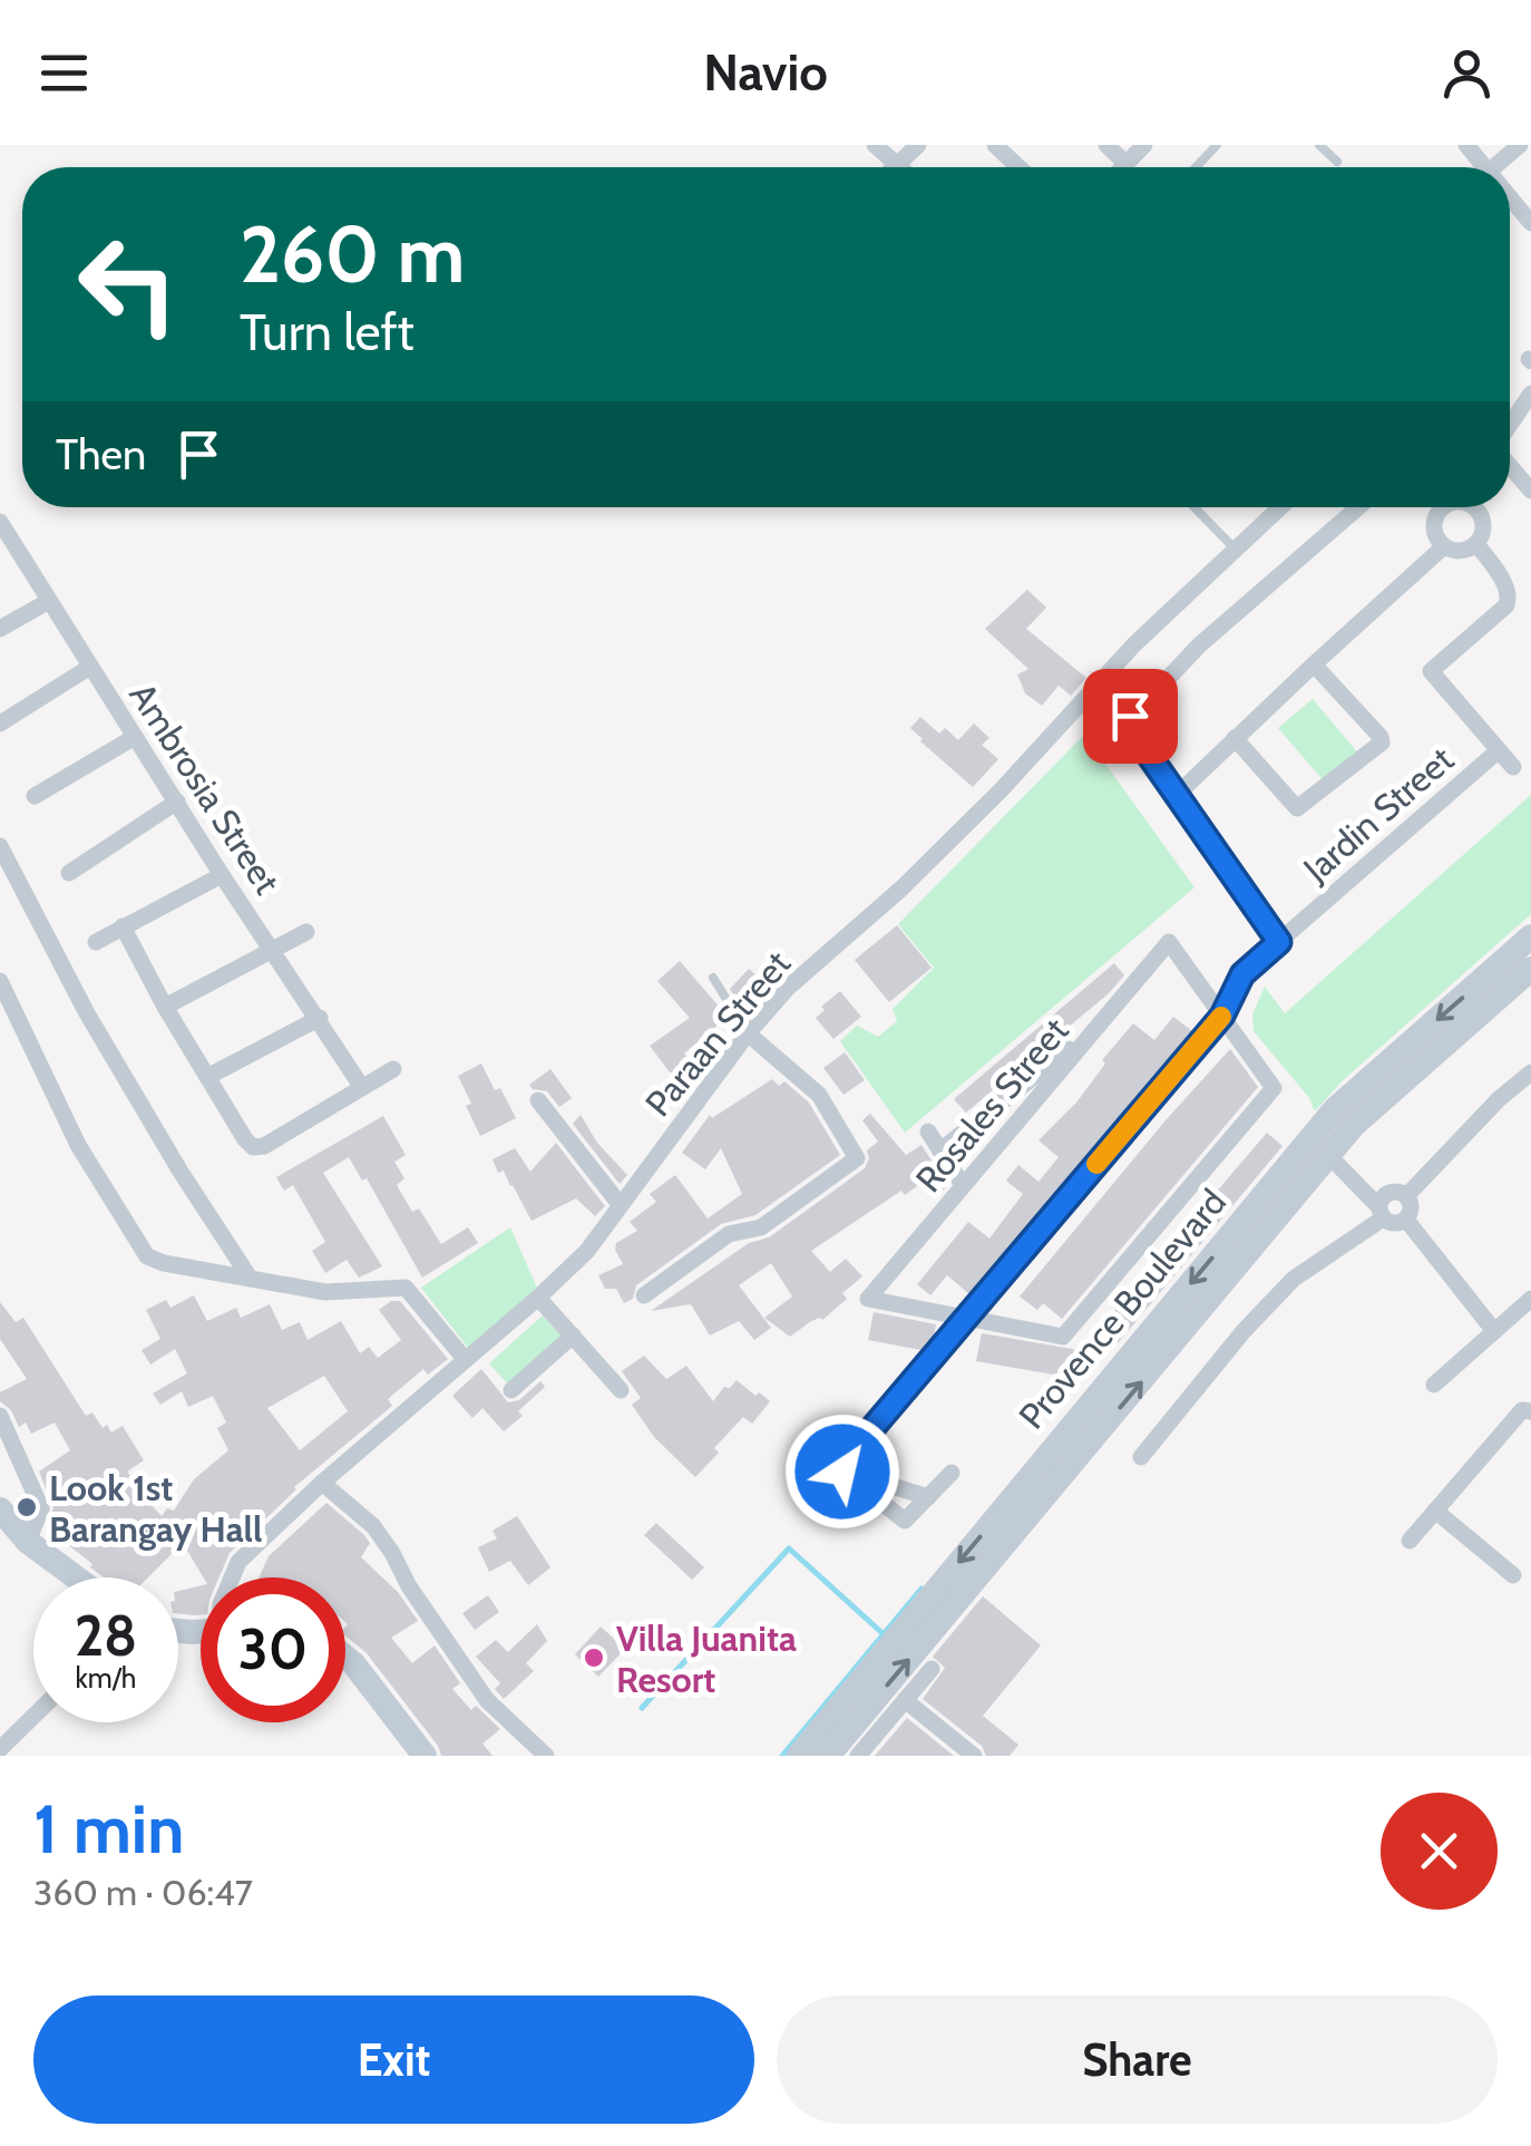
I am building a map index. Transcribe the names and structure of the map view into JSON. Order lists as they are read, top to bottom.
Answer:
{
  "streets": {
    "street": [
      "Ambrosia Street",
      "Jardin Street",
      "Paraan Street",
      "Rosales Street",
      "Provence Boulevard"
    ]
  },
  "crossings": [
    ["Jardin Street", "Rosales Street"]
  ],
  "places": ["Look 1st Barangay Hall", "Villa Juanita Resort"],
  "page": {
    "header": "Navio",
    "turn": ["260 m", "Turn left"],
    "then": "Then",
    "speed": "28 km/h",
    "limit": "30",
    "heading": ["1 min", "360 m · 06:47"],
    "buttons": ["Exit", "Share"]
  }
}
